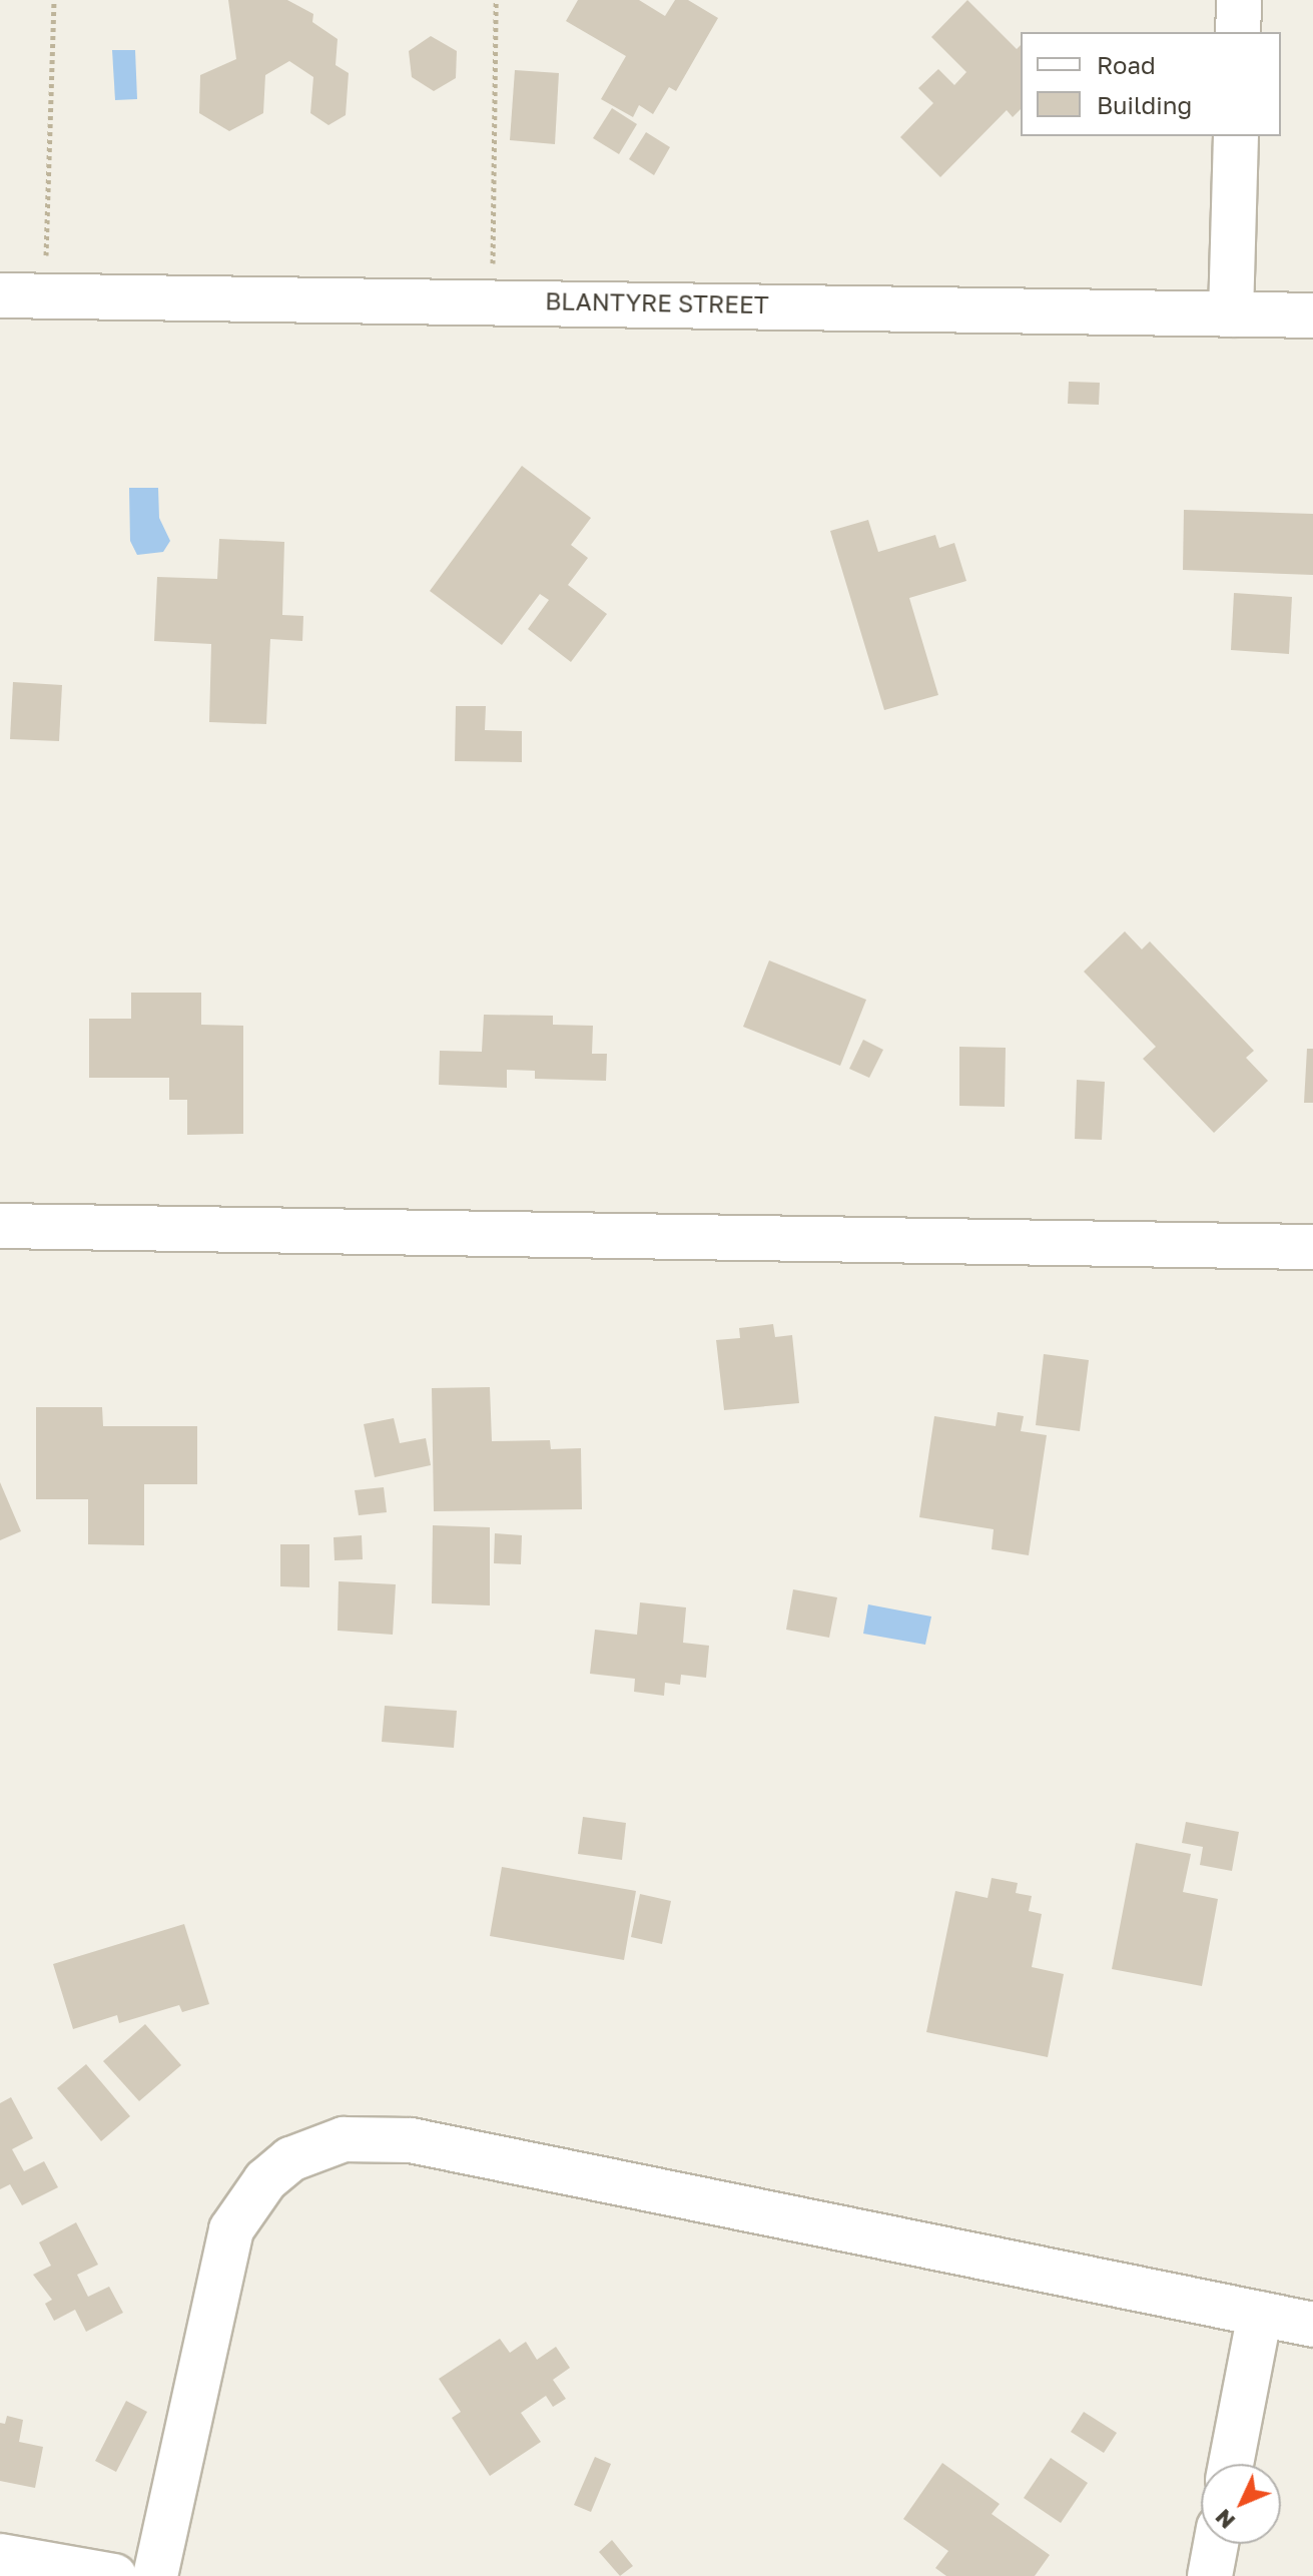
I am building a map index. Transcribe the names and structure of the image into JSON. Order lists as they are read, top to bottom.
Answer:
{
  "streets": {
    "street": ["BLANTYRE STREET"]
  },
  "legend": ["Road", "Building"],
  "north": "bottom left"
}
